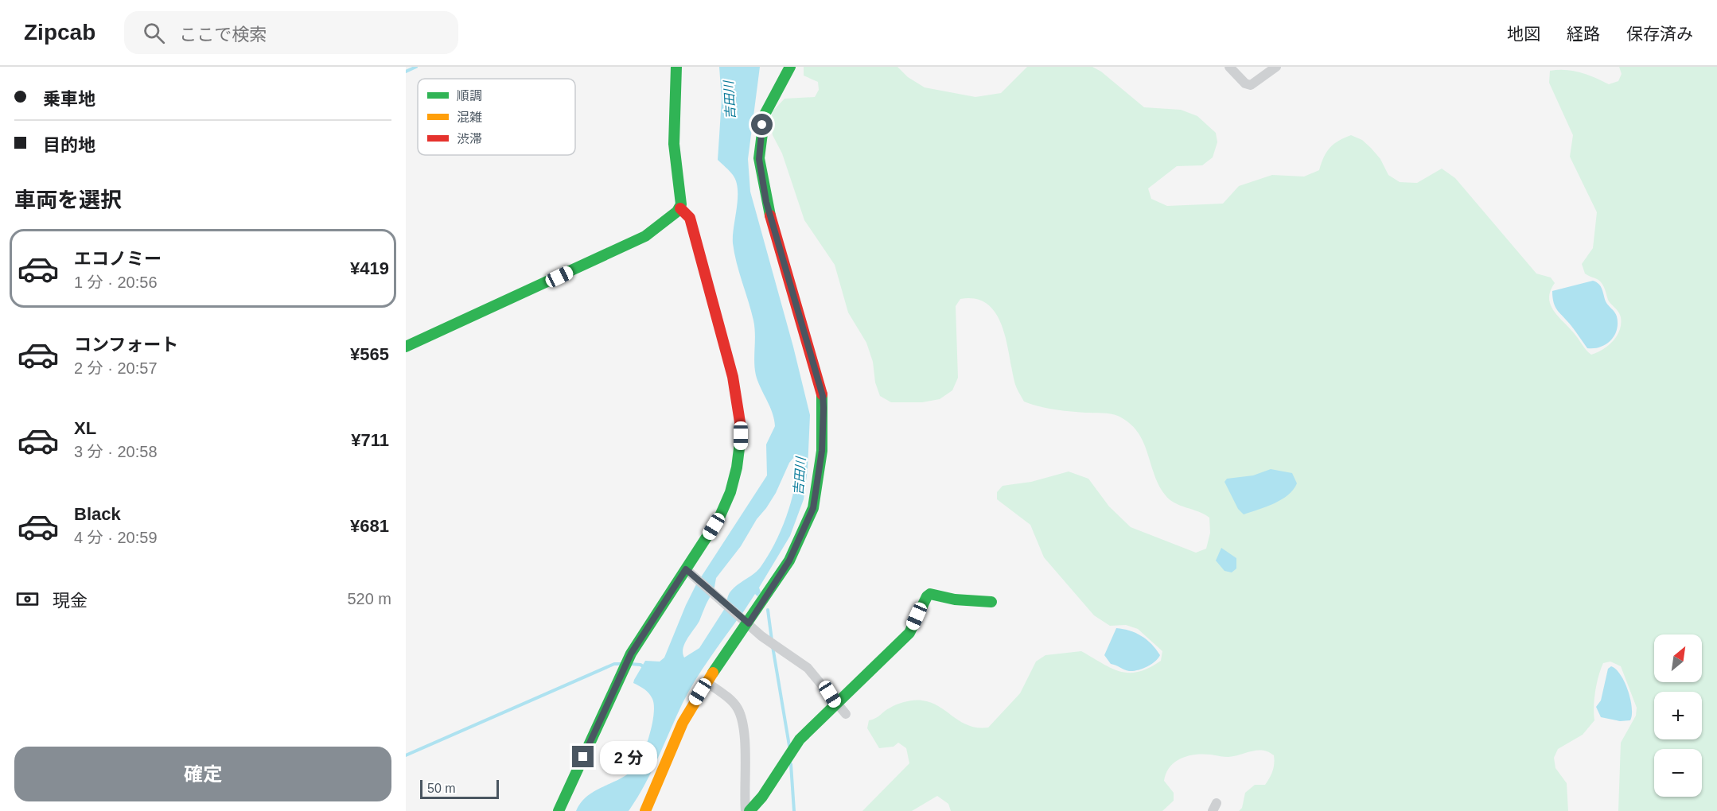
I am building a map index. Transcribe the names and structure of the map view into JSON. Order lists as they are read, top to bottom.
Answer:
{
  "water": ["吉田川"],
  "legend": ["順調", "混雑", "渋滞"],
  "scale_bar": "50 m",
  "north": "top right",
  "page": {
    "header": "Zipcab",
    "search": "ここで検索",
    "nav": ["地図", "経路", "保存済み"],
    "banner": ["乗車地", "目的地"],
    "heading": "車両を選択",
    "list": [
      {
        "name": "エコノミー",
        "note": "1 分 · 20:56",
        "value": "¥419"
      },
      {
        "name": "コンフォート",
        "note": "2 分 · 20:57",
        "value": "¥565"
      },
      {
        "name": "XL",
        "note": "3 分 · 20:58",
        "value": "¥711"
      },
      {
        "name": "Black",
        "note": "4 分 · 20:59",
        "value": "¥681"
      }
    ],
    "pay": ["現金", "520 m"],
    "map_buttons": ["+", "−"],
    "buttons": "確定",
    "bubble": "2 分",
    "scale": "50 m"
  }
}
